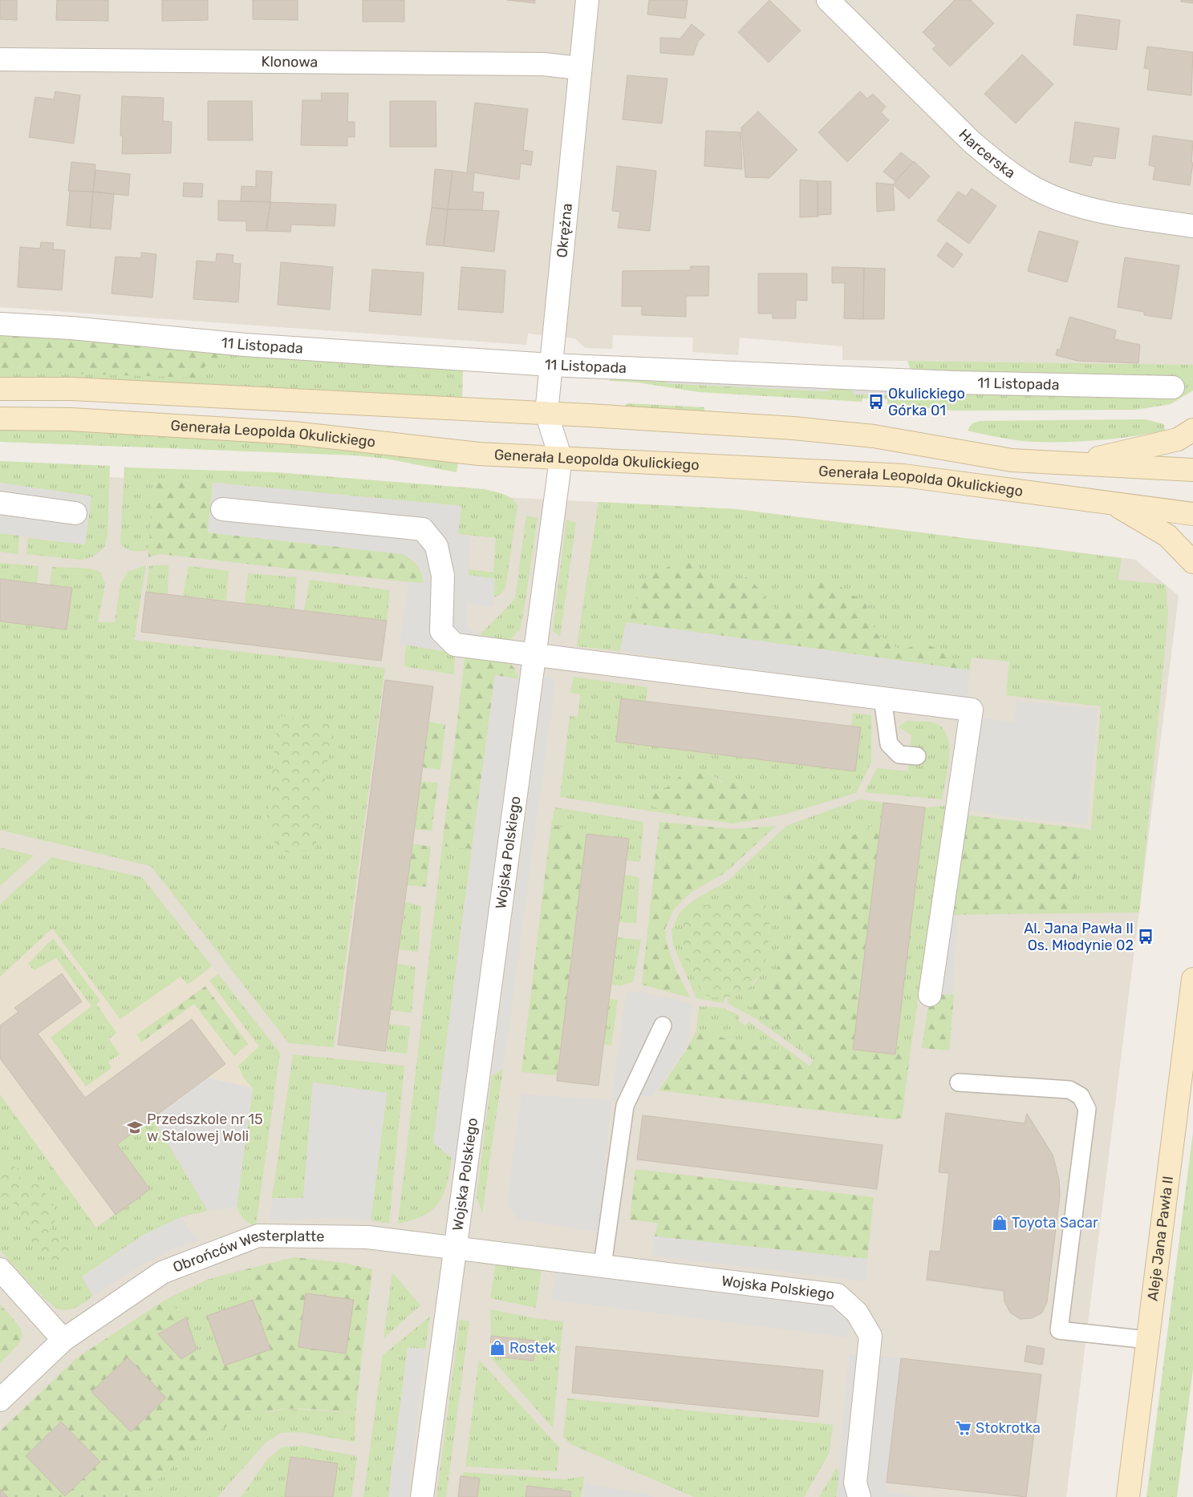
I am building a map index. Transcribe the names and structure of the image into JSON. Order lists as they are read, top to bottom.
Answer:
{
  "streets": {
    "street": [
      "Klonowa",
      "Harcerska",
      "Okrężna",
      "11 Listopada",
      "Generała Leopolda Okulickiego",
      "Wojska Polskiego",
      "Aleje Jana Pawła II",
      "Obrońców Westerplatte"
    ]
  },
  "crossings": [
    ["Klonowa", "Okrężna"],
    ["Okrężna", "11 Listopada"],
    ["Okrężna", "Generała Leopolda Okulickiego"],
    ["Okrężna", "Wojska Polskiego"],
    ["Generała Leopolda Okulickiego", "Wojska Polskiego"],
    ["Wojska Polskiego", "Obrońców Westerplatte"]
  ],
  "places": {
    "bus stop": ["Okulickiego Górka 01", "Al. Jana Pawła II Os. Młodynie 02"],
    "school or university": ["Przedszkole nr 15 w Stalowej Woli"],
    "shop": ["Toyota Sacar", "Rostek"],
    "supermarket": ["Stokrotka"]
  }
}
